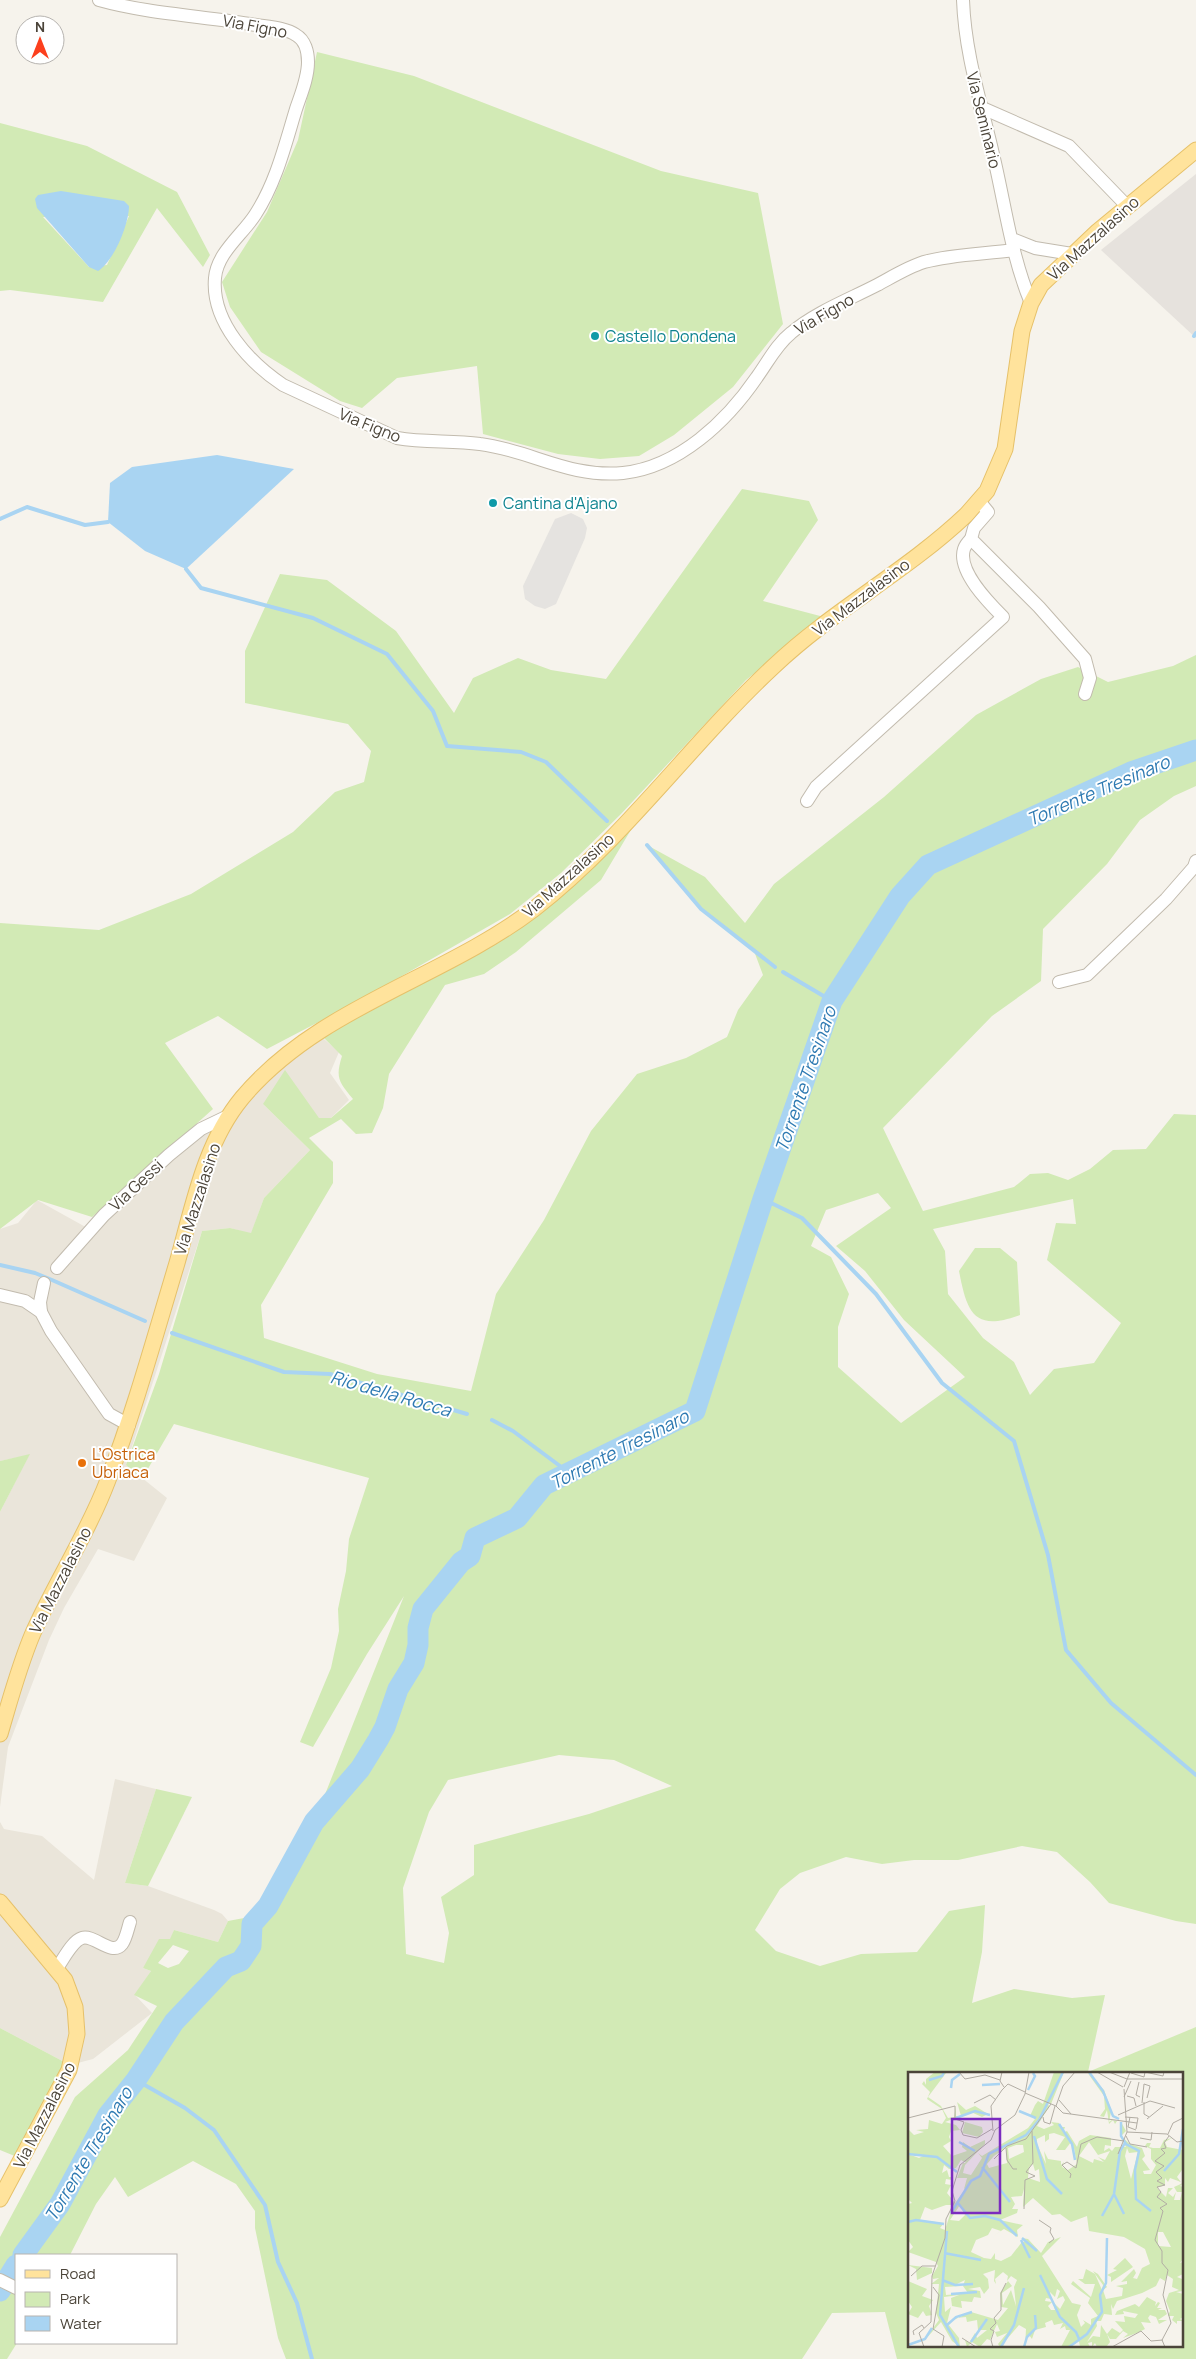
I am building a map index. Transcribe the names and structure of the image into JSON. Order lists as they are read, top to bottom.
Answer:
{
  "streets": {
    "main road": ["Via Mazzalasino"],
    "street": ["Via Figno", "Via Seminario", "Via Gessi"]
  },
  "crossings": [
    ["Via Figno", "Via Seminario"],
    ["Via Seminario", "Via Mazzalasino"],
    ["Via Mazzalasino", "Via Gessi"]
  ],
  "water": ["Torrente Tresinaro", "Rio della Rocca"],
  "places": ["Castello Dondena", "Cantina d'Ajano", "L’Ostrica Ubriaca"],
  "legend": ["Road", "Park", "Water"],
  "north": "top"
}
